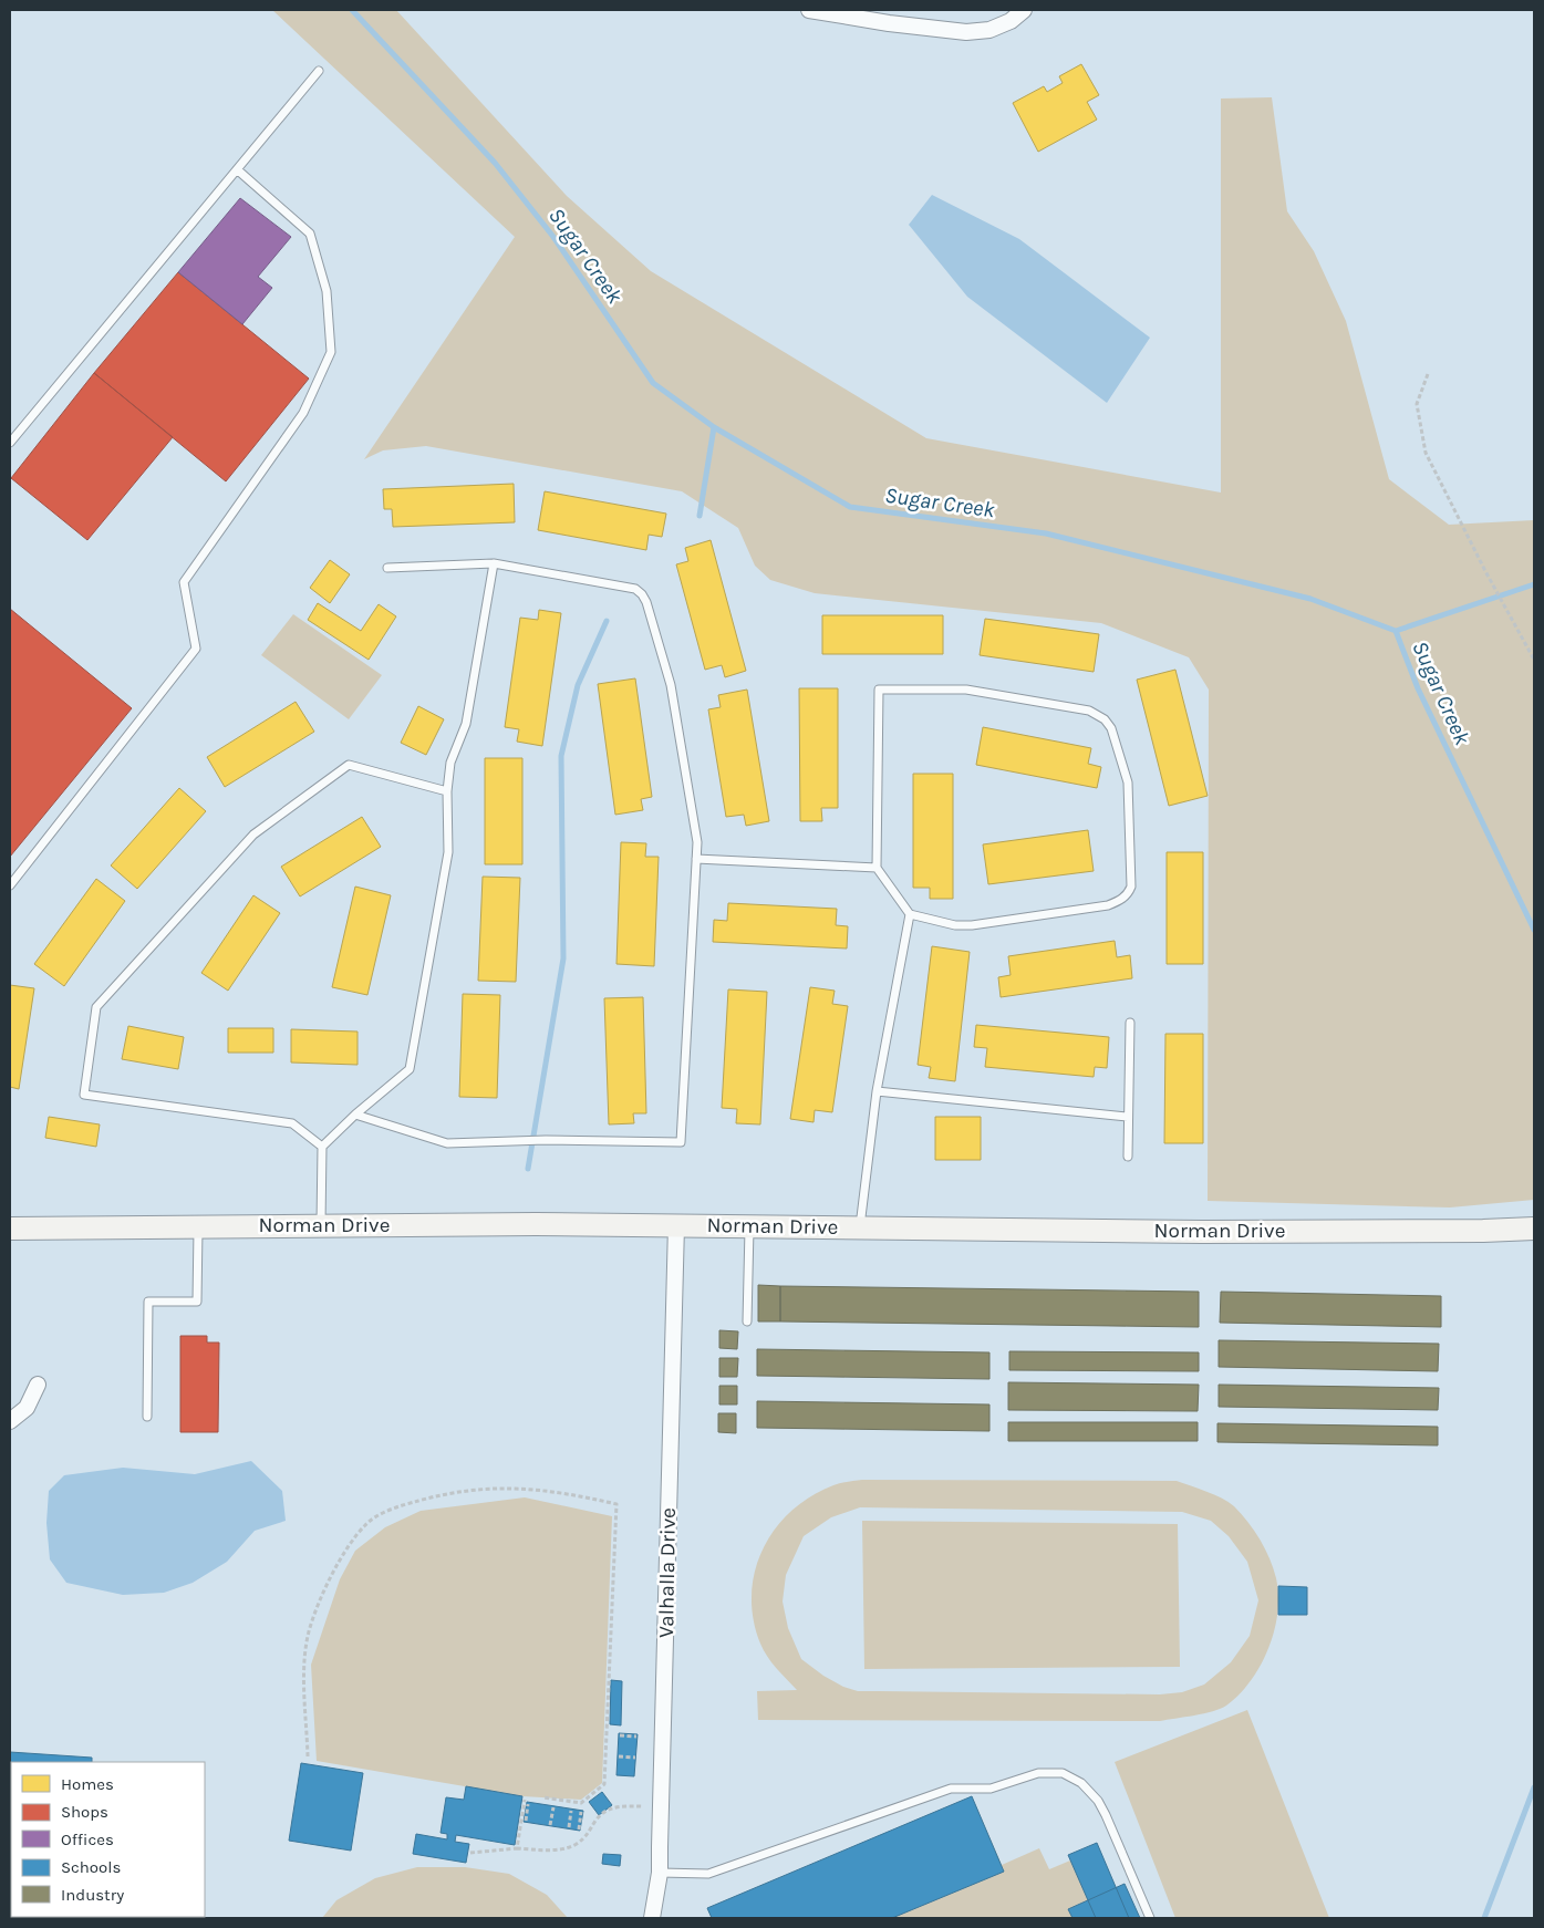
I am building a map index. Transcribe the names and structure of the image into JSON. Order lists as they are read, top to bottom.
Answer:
{
  "streets": {
    "street": ["Norman Drive", "Valhalla Drive"]
  },
  "crossings": [
    ["Norman Drive", "Valhalla Drive"]
  ],
  "water": ["Sugar Creek"],
  "legend": [
    "Homes",
    "Shops",
    "Offices",
    "Schools",
    "Industry"
  ]
}
